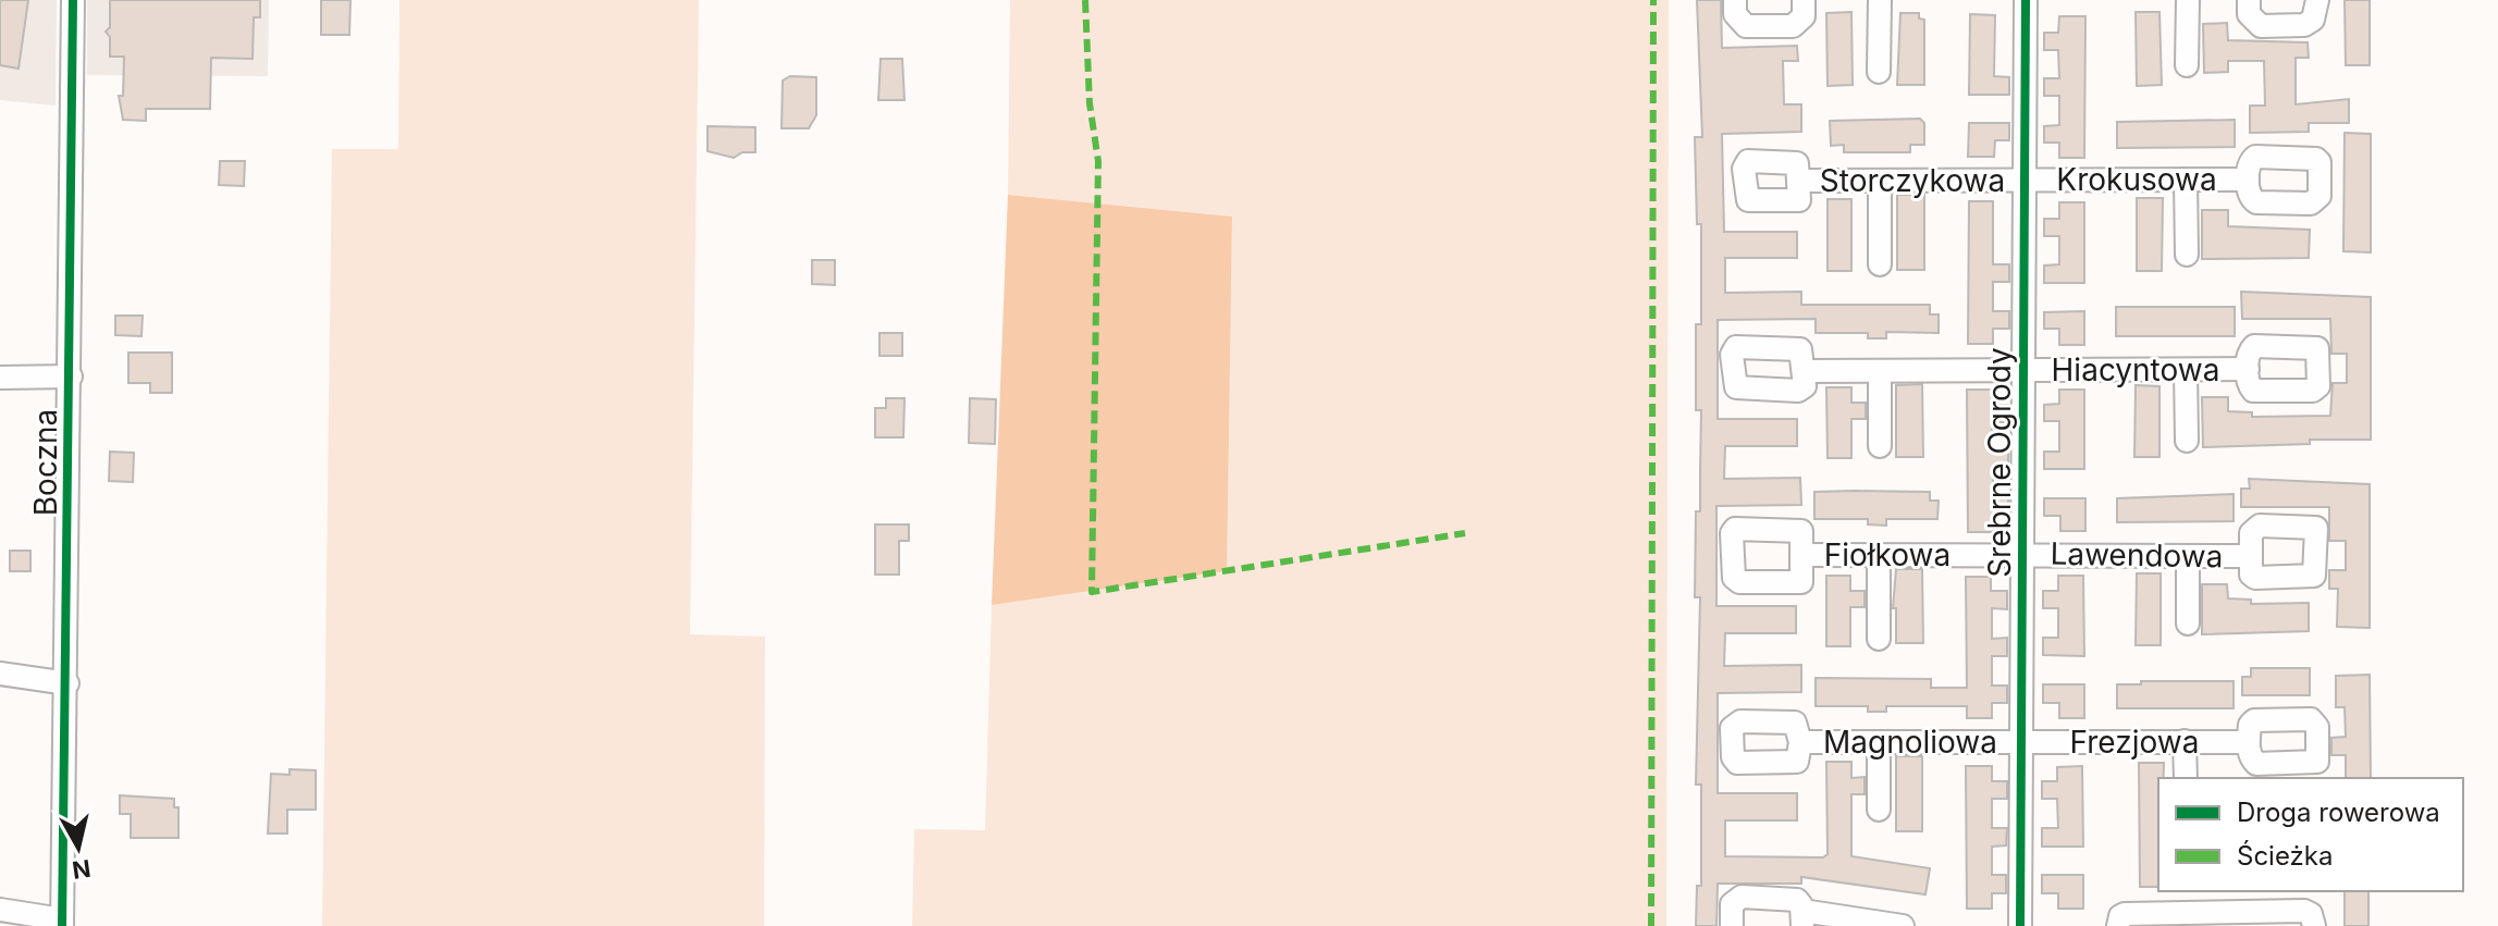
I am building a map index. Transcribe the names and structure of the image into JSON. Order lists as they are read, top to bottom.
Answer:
{
  "streets": {
    "street": [
      "Krokusowa",
      "Storczykowa",
      "Hiacyntowa",
      "Boczna",
      "Srebrne Ogrody",
      "Fiołkowa",
      "Lawendowa",
      "Magnoliowa",
      "Frezjowa"
    ]
  },
  "crossings": [
    ["Krokusowa", "Storczykowa"],
    ["Krokusowa", "Srebrne Ogrody"],
    ["Storczykowa", "Srebrne Ogrody"],
    ["Hiacyntowa", "Srebrne Ogrody"],
    ["Srebrne Ogrody", "Fiołkowa"],
    ["Srebrne Ogrody", "Lawendowa"],
    ["Srebrne Ogrody", "Magnoliowa"],
    ["Srebrne Ogrody", "Frezjowa"],
    ["Fiołkowa", "Lawendowa"],
    ["Magnoliowa", "Frezjowa"]
  ],
  "legend": ["Droga rowerowa", "Ścieżka"],
  "north": "bottom"
}
